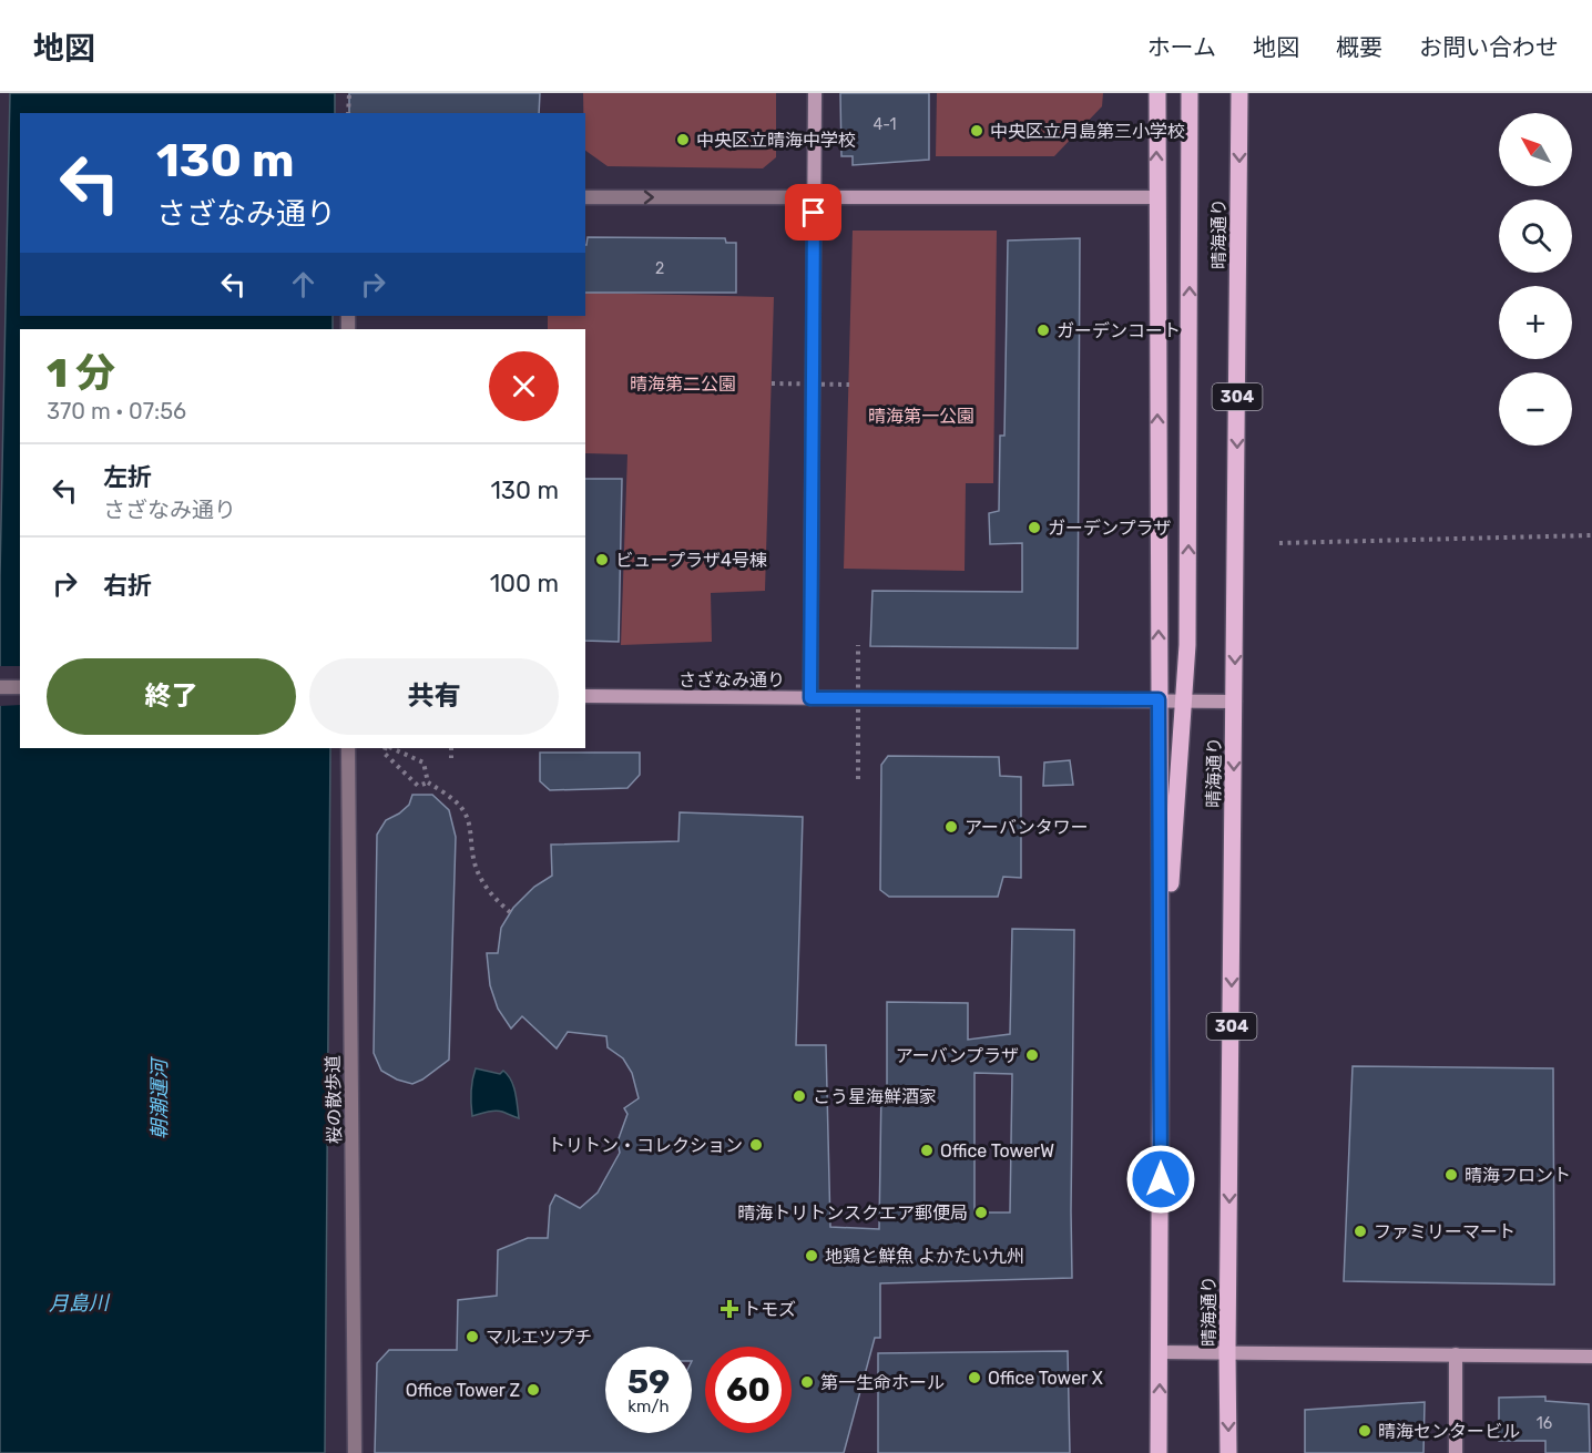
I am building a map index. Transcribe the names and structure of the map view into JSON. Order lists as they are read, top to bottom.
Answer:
{
  "streets": {
    "main road": ["晴海通り", "304"],
    "street": ["さざなみ通り", "桜の散歩道"]
  },
  "crossings": [
    ["晴海通り", "さざなみ通り"]
  ],
  "water": ["朝潮運河", "月島川"],
  "parks": ["晴海第二公園", "晴海第一公園"],
  "places": {
    "other": [
      "中央区立月島第三小学校",
      "中央区立晴海中学校",
      "ガーデンコート",
      "ガーデンプラザ",
      "ビュープラザ4号棟",
      "アーバンタワー",
      "アーバンプラザ",
      "こう星海鮮酒家",
      "トリトン・コレクション",
      "Office TowerW",
      "晴海フロント",
      "晴海トリトンスクエア郵便局",
      "ファミリーマート",
      "地鶏と鮮魚 よかたい九州",
      "マルエツプチ",
      "Office Tower X",
      "第一生命ホール",
      "Office Tower Z",
      "晴海センタービル"
    ],
    "health": ["トモズ"]
  },
  "house_numbers": ["4-1", "2", "16"],
  "north": "top left",
  "page": {
    "header": "地図",
    "nav": [
      "ホーム",
      "地図",
      "概要",
      "お問い合わせ"
    ],
    "map_buttons": ["+", "−"],
    "turn": ["130 m", "さざなみ通り"],
    "heading": ["1 分", "370 m · 07:56"],
    "list": [
      {
        "name": "左折",
        "note": "さざなみ通り",
        "value": "130 m"
      },
      {
        "name": "右折",
        "value": "100 m"
      }
    ],
    "buttons": ["終了", "共有"],
    "speed": "59 km/h",
    "limit": "60"
  }
}
